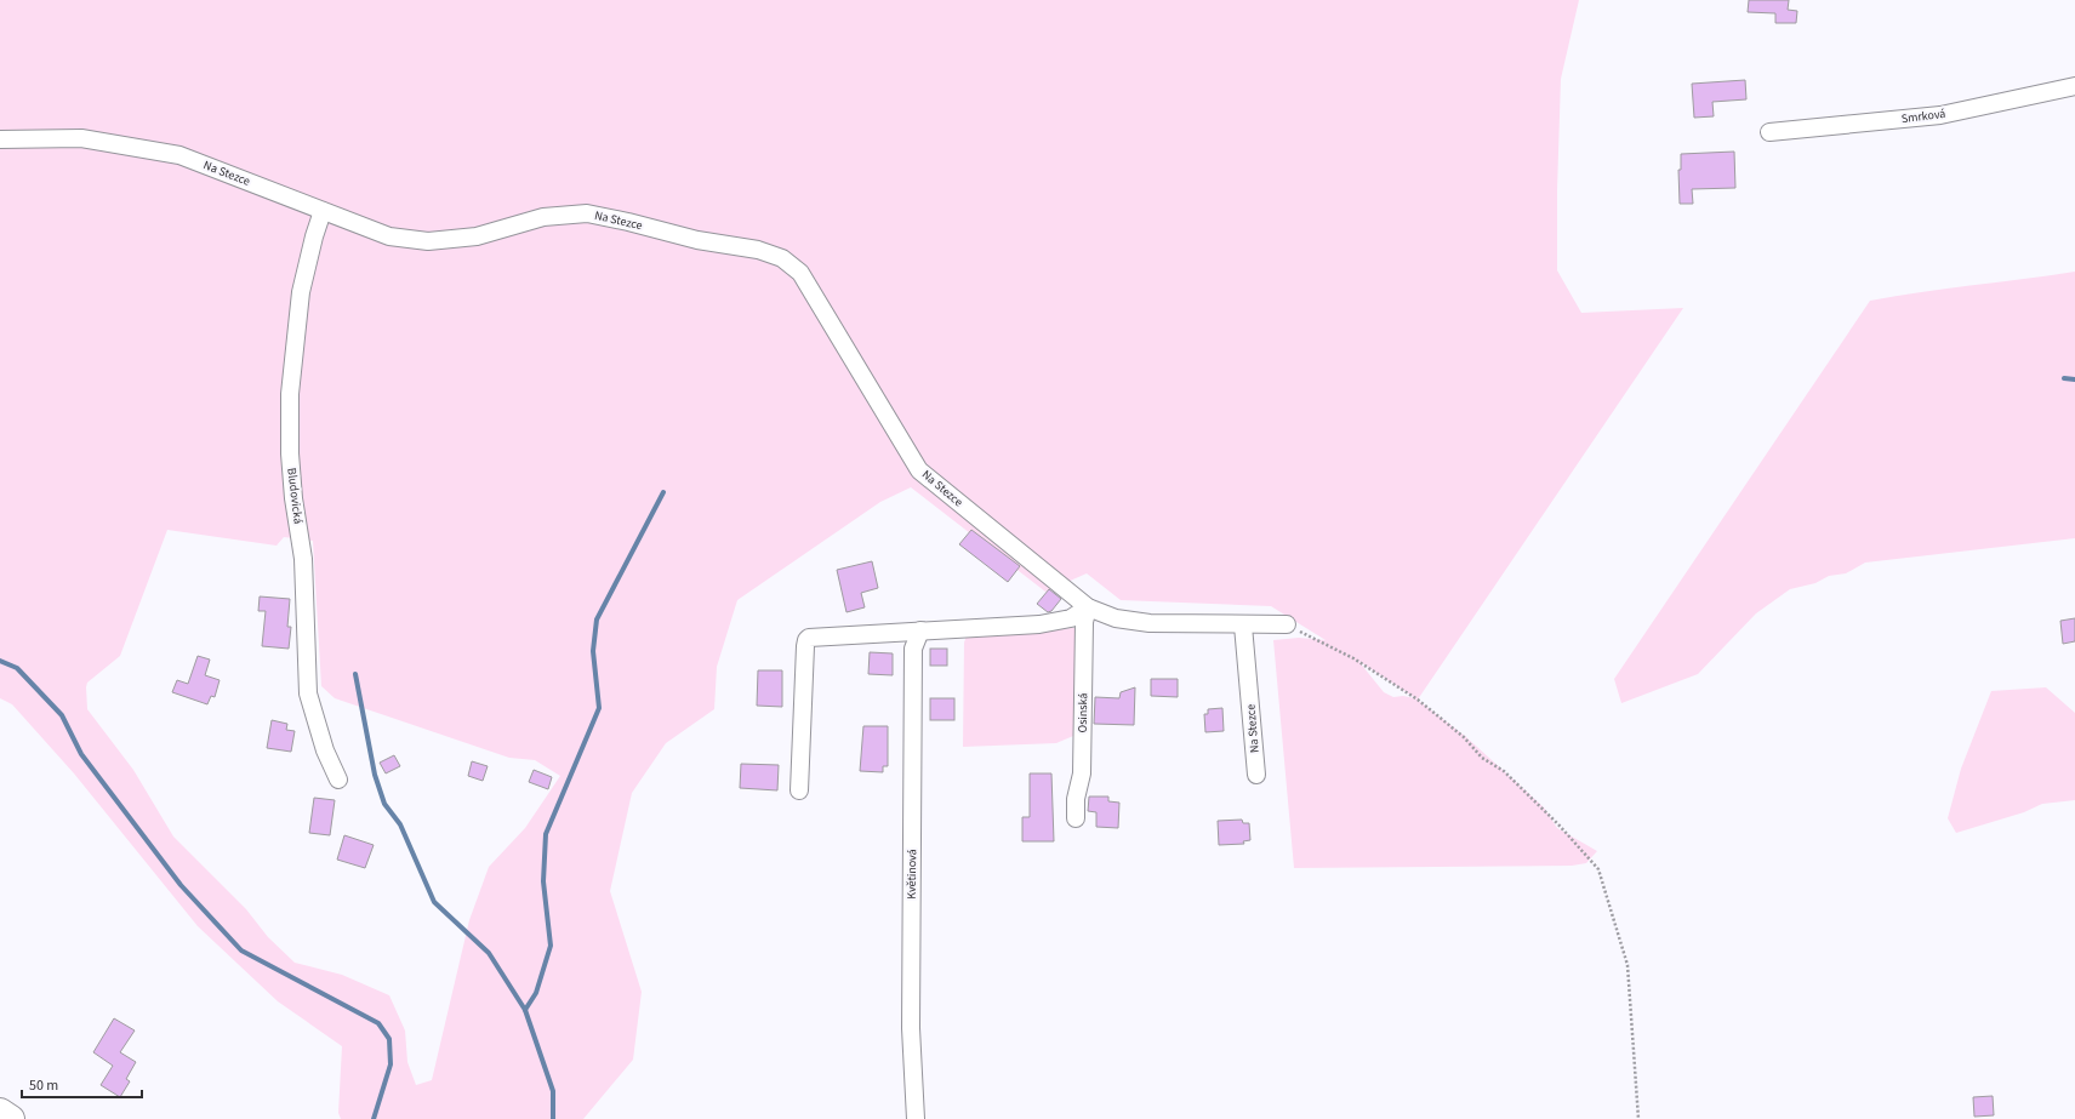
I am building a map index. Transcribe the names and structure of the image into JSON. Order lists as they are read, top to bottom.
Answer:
{
  "streets": {
    "street": [
      "Smrková",
      "Na Stezce",
      "Bludovická",
      "Osinská",
      "Květinová"
    ]
  },
  "crossings": [
    ["Na Stezce", "Bludovická"],
    ["Na Stezce", "Osinská"]
  ],
  "scale_bar": "50 m"
}
